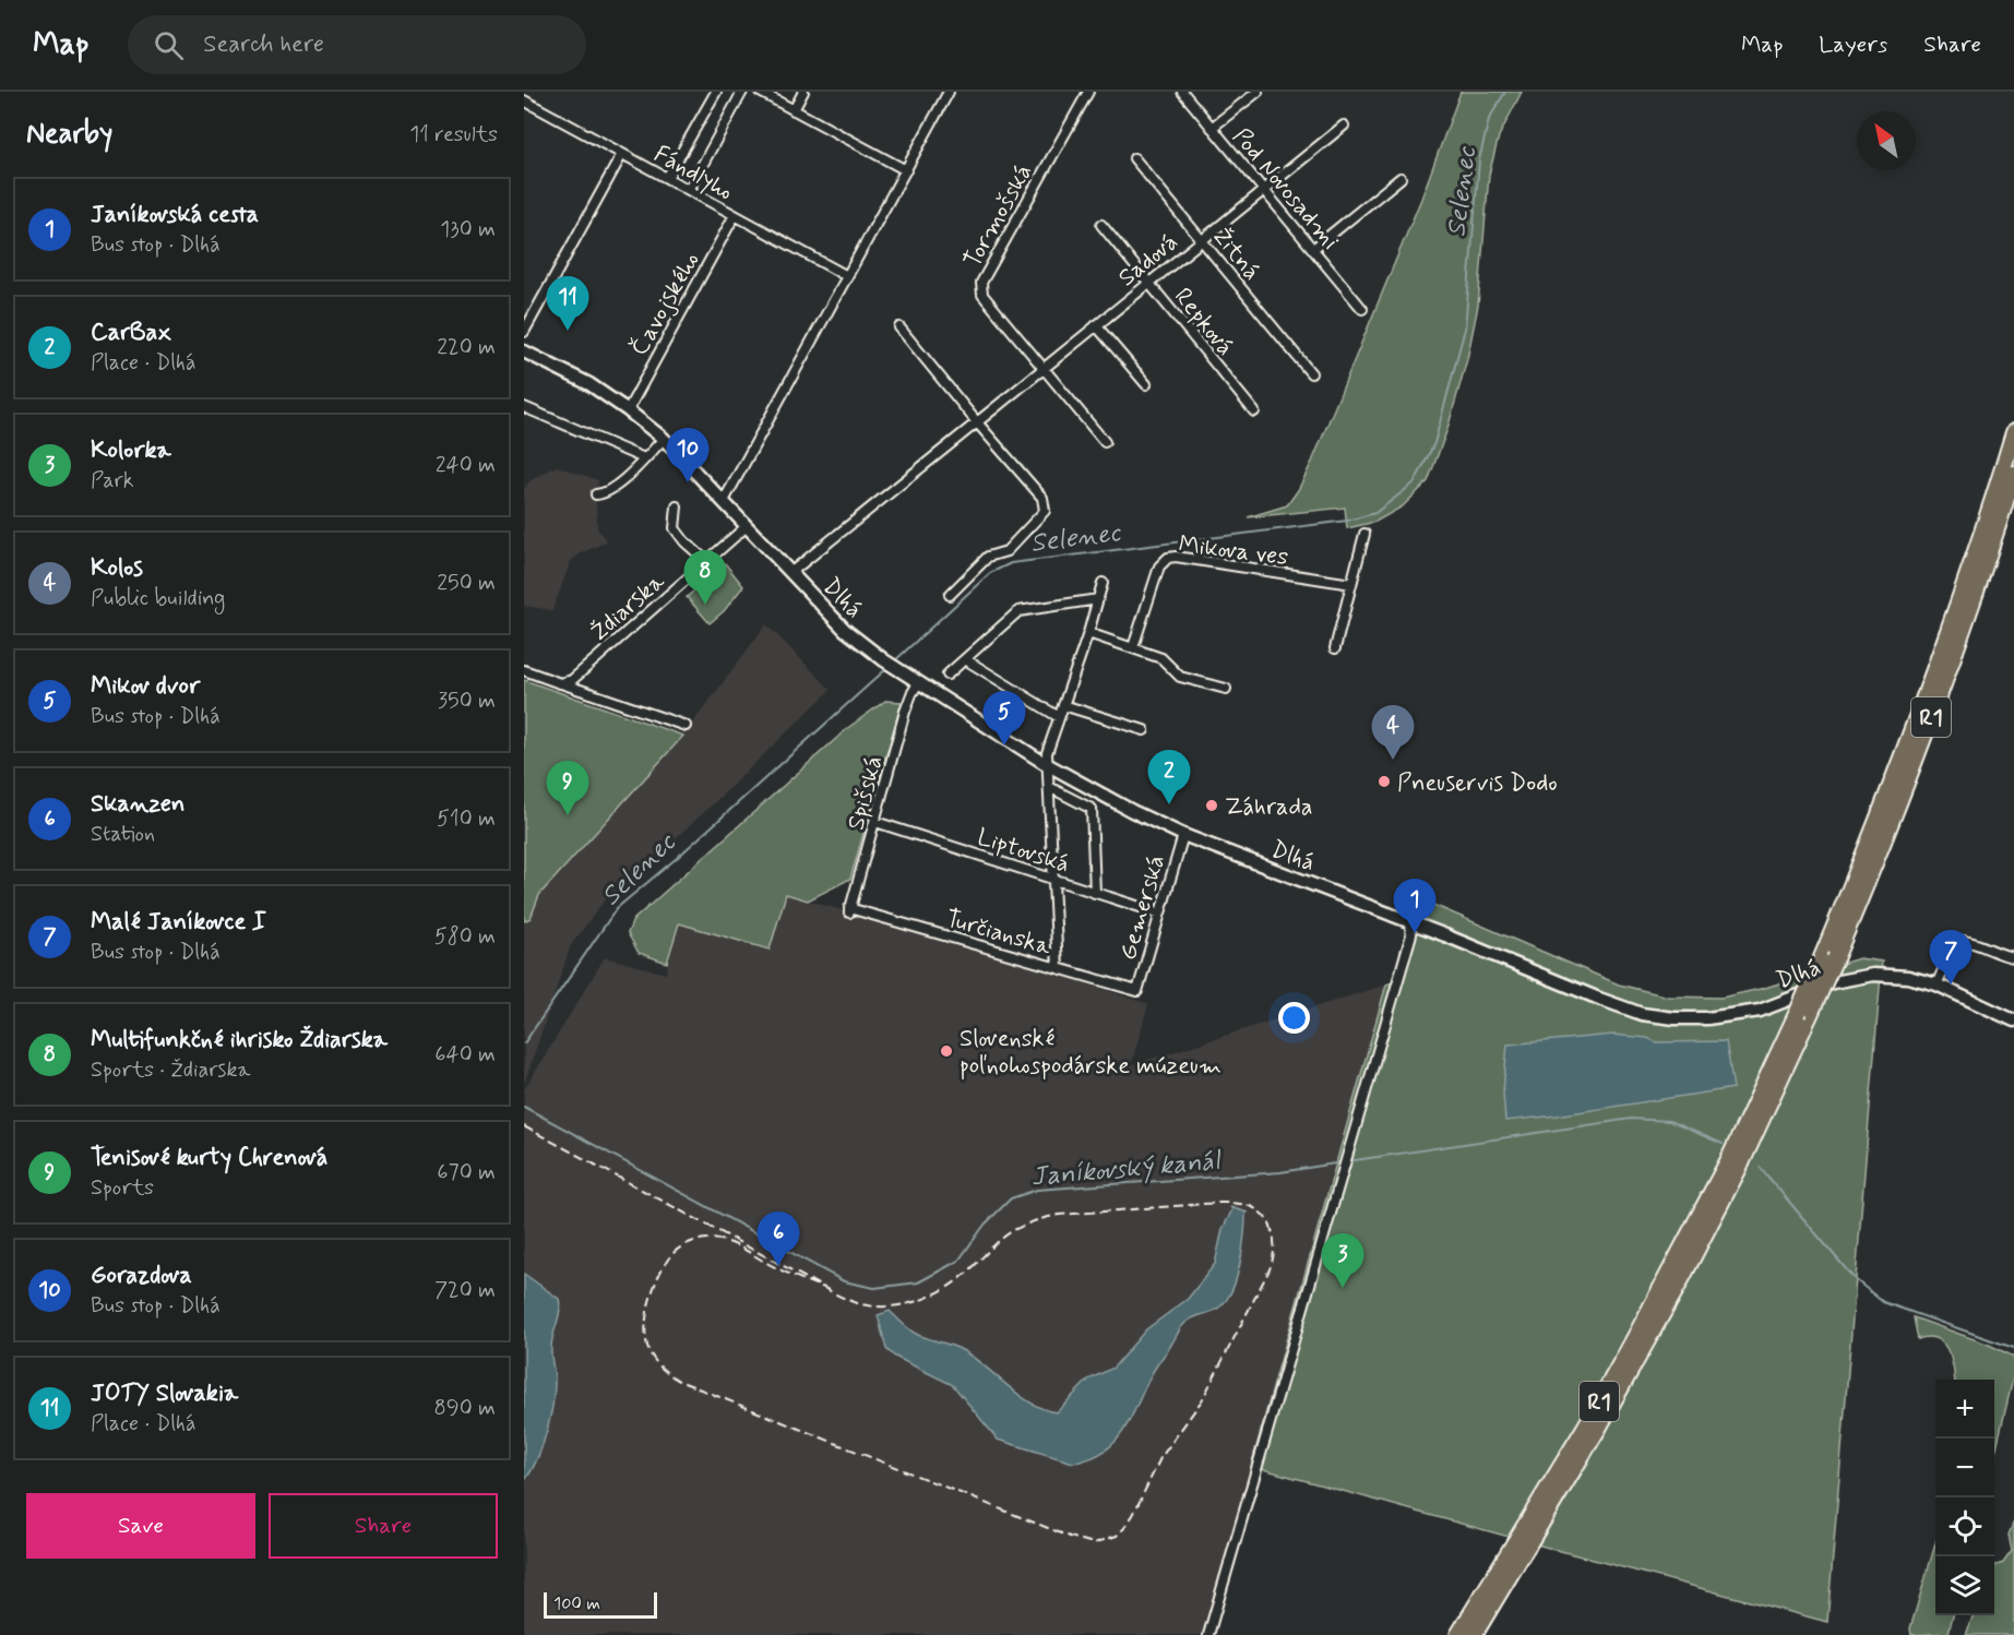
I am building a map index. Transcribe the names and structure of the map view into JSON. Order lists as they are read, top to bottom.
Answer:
{
  "streets": {
    "highway": ["R1"],
    "street": [
      "Fándlyho",
      "Pod Novosadmi",
      "Tormošská",
      "Žitná",
      "Sadová",
      "Čavojského",
      "Repková",
      "Mikova ves",
      "Dlhá",
      "Ždiarska",
      "Spišská",
      "Liptovská",
      "Gemerská",
      "Turčianska"
    ]
  },
  "crossings": [
    ["Fándlyho", "Čavojského"],
    ["Pod Novosadmi", "Sadová"],
    ["Tormošská", "Sadová"],
    ["Žitná", "Sadová"],
    ["Sadová", "Repková"],
    ["Sadová", "Dlhá"],
    ["Čavojského", "Dlhá"],
    ["Dlhá", "Ždiarska"],
    ["Dlhá", "Spišská"],
    ["Dlhá", "Gemerská"],
    ["Spišská", "Liptovská"],
    ["Spišská", "Turčianska"],
    ["Liptovská", "Gemerská"],
    ["Gemerská", "Turčianska"]
  ],
  "water": ["Selenec", "Janíkovský kanál"],
  "places": ["Pneuservis Dodo", "Záhrada", "Slovenské poľnohospodárske múzeum"],
  "scale_bar": "100 m",
  "north": "top left",
  "page": {
    "header": "Map",
    "search": "Search here",
    "nav": ["Map", "Layers", "Share"],
    "heading": ["Nearby", "11 results"],
    "list": [
      {
        "mark": "1",
        "name": "Janíkovská cesta",
        "note": "Bus stop · Dlhá",
        "value": "130 m"
      },
      {
        "mark": "2",
        "name": "CarBax",
        "note": "Place · Dlhá",
        "value": "220 m"
      },
      {
        "mark": "3",
        "name": "Kolorka",
        "note": "Park",
        "value": "240 m"
      },
      {
        "mark": "4",
        "name": "Kolos",
        "note": "Public building",
        "value": "250 m"
      },
      {
        "mark": "5",
        "name": "Mikov dvor",
        "note": "Bus stop · Dlhá",
        "value": "350 m"
      },
      {
        "mark": "6",
        "name": "Skanzen",
        "note": "Station",
        "value": "510 m"
      },
      {
        "mark": "7",
        "name": "Malé Janíkovce I",
        "note": "Bus stop · Dlhá",
        "value": "580 m"
      },
      {
        "mark": "8",
        "name": "Multifunkčné ihrisko Ždiarska",
        "note": "Sports · Ždiarska",
        "value": "640 m"
      },
      {
        "mark": "9",
        "name": "Tenisové kurty Chrenová",
        "note": "Sports",
        "value": "670 m"
      },
      {
        "mark": "10",
        "name": "Gorazdova",
        "note": "Bus stop · Dlhá",
        "value": "720 m"
      },
      {
        "mark": "11",
        "name": "JOTY Slovakia",
        "note": "Place · Dlhá",
        "value": "890 m"
      }
    ],
    "pins": [
      "11",
      "10",
      "8",
      "5",
      "4",
      "2",
      "9",
      "1",
      "7",
      "6",
      "3"
    ],
    "map_buttons": ["+", "−"],
    "buttons": ["Save", "Share"],
    "scale": "100 m"
  }
}
